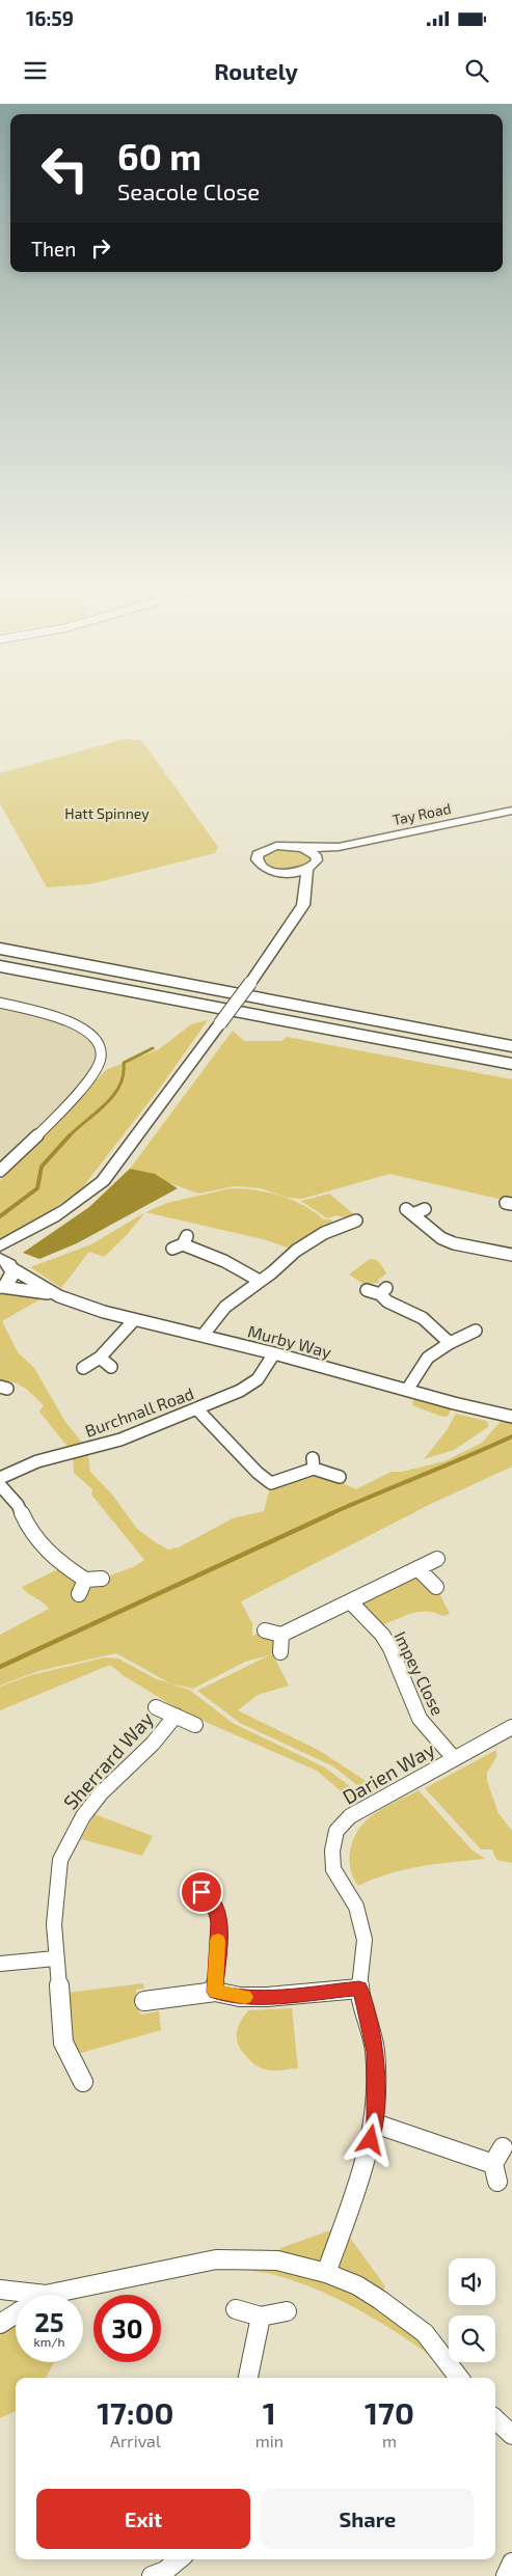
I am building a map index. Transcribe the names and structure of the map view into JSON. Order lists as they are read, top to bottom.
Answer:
{
  "streets": {
    "street": [
      "Tay Road",
      "Murby Way",
      "Burchnall Road",
      "Impey Close",
      "Sherrard Way",
      "Darien Way"
    ]
  },
  "crossings": [
    ["Murby Way", "Burchnall Road"],
    ["Impey Close", "Darien Way"]
  ],
  "parks": ["Hatt Spinney"],
  "page": {
    "status": "16:59",
    "header": "Routely",
    "turn": ["60 m", "Seacole Close"],
    "then": "Then",
    "speed": "25 km/h",
    "limit": "30",
    "eta": [
      "17:00",
      "Arrival",
      "1",
      "min",
      "170",
      "m"
    ],
    "buttons": ["Exit", "Share"]
  }
}
